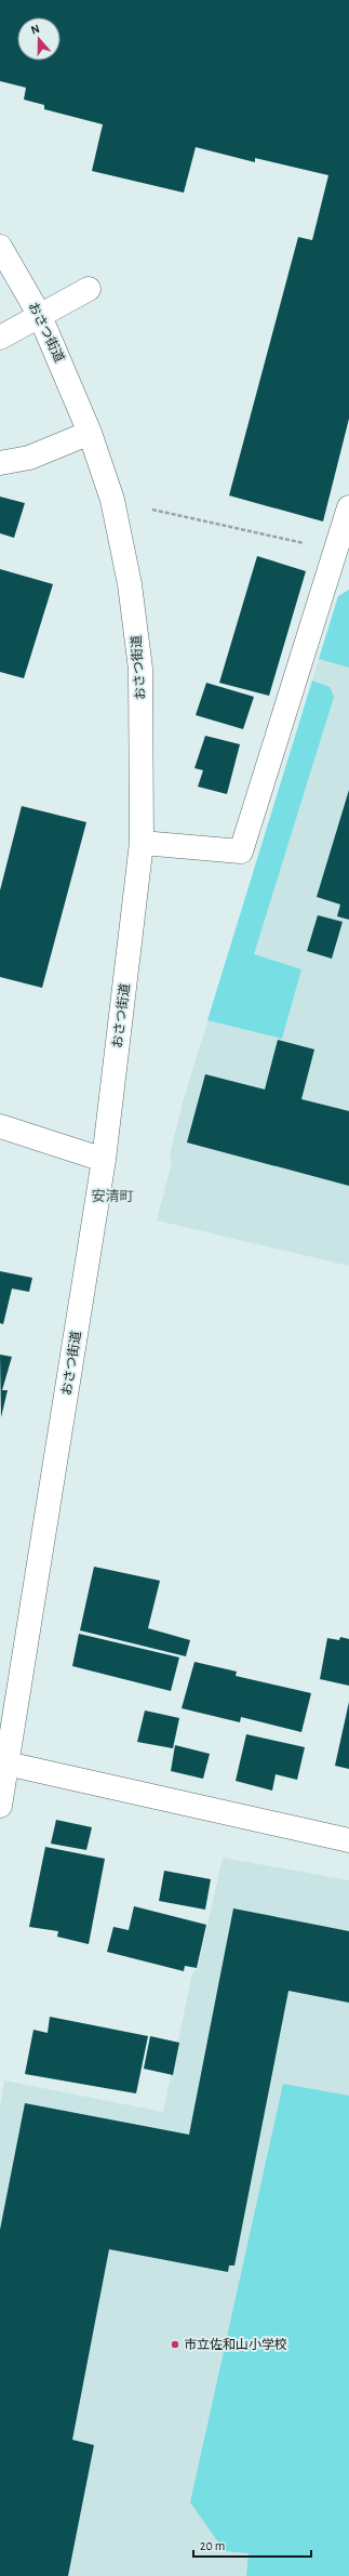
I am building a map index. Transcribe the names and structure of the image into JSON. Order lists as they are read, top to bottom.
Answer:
{
  "streets": {
    "street": ["おさつ街道"]
  },
  "districts": ["安清町"],
  "places": ["市立佐和山小学校"],
  "scale_bar": "20 m",
  "north": "top"
}
